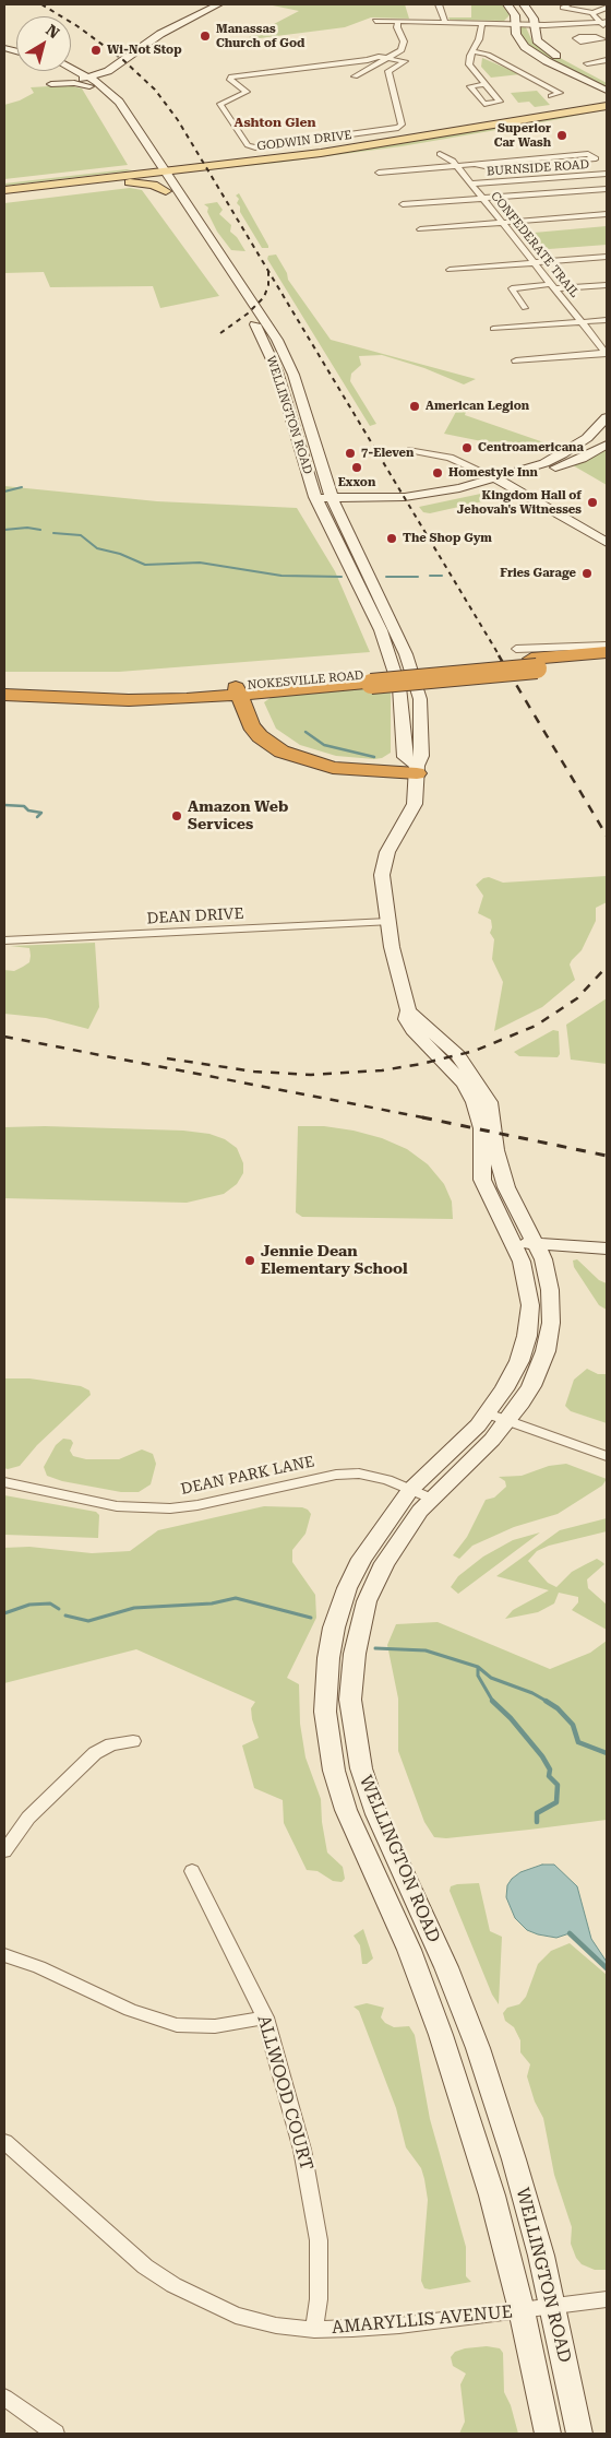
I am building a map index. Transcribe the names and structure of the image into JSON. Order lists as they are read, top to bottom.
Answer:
{
  "streets": {
    "highway": ["NOKESVILLE ROAD"],
    "main road": ["GODWIN DRIVE", "WELLINGTON ROAD"],
    "street": [
      "BURNSIDE ROAD",
      "CONFEDERATE TRAIL",
      "DEAN DRIVE",
      "DEAN PARK LANE",
      "ALLWOOD COURT",
      "AMARYLLIS AVENUE"
    ]
  },
  "crossings": [
    ["GODWIN DRIVE", "WELLINGTON ROAD"],
    ["BURNSIDE ROAD", "CONFEDERATE TRAIL"],
    ["WELLINGTON ROAD", "DEAN DRIVE"],
    ["WELLINGTON ROAD", "DEAN PARK LANE"],
    ["WELLINGTON ROAD", "AMARYLLIS AVENUE"],
    ["ALLWOOD COURT", "AMARYLLIS AVENUE"]
  ],
  "districts": ["Ashton Glen"],
  "places": [
    "Manassas Church of God",
    "Wi-Not Stop",
    "Superior Car Wash",
    "American Legion",
    "Centroamericana",
    "7-Eleven",
    "Exxon",
    "Homestyle Inn",
    "Kingdom Hall of Jehovah's Witnesses",
    "The Shop Gym",
    "Fries Garage",
    "Amazon Web Services",
    "Jennie Dean Elementary School"
  ],
  "north": "top right"
}
